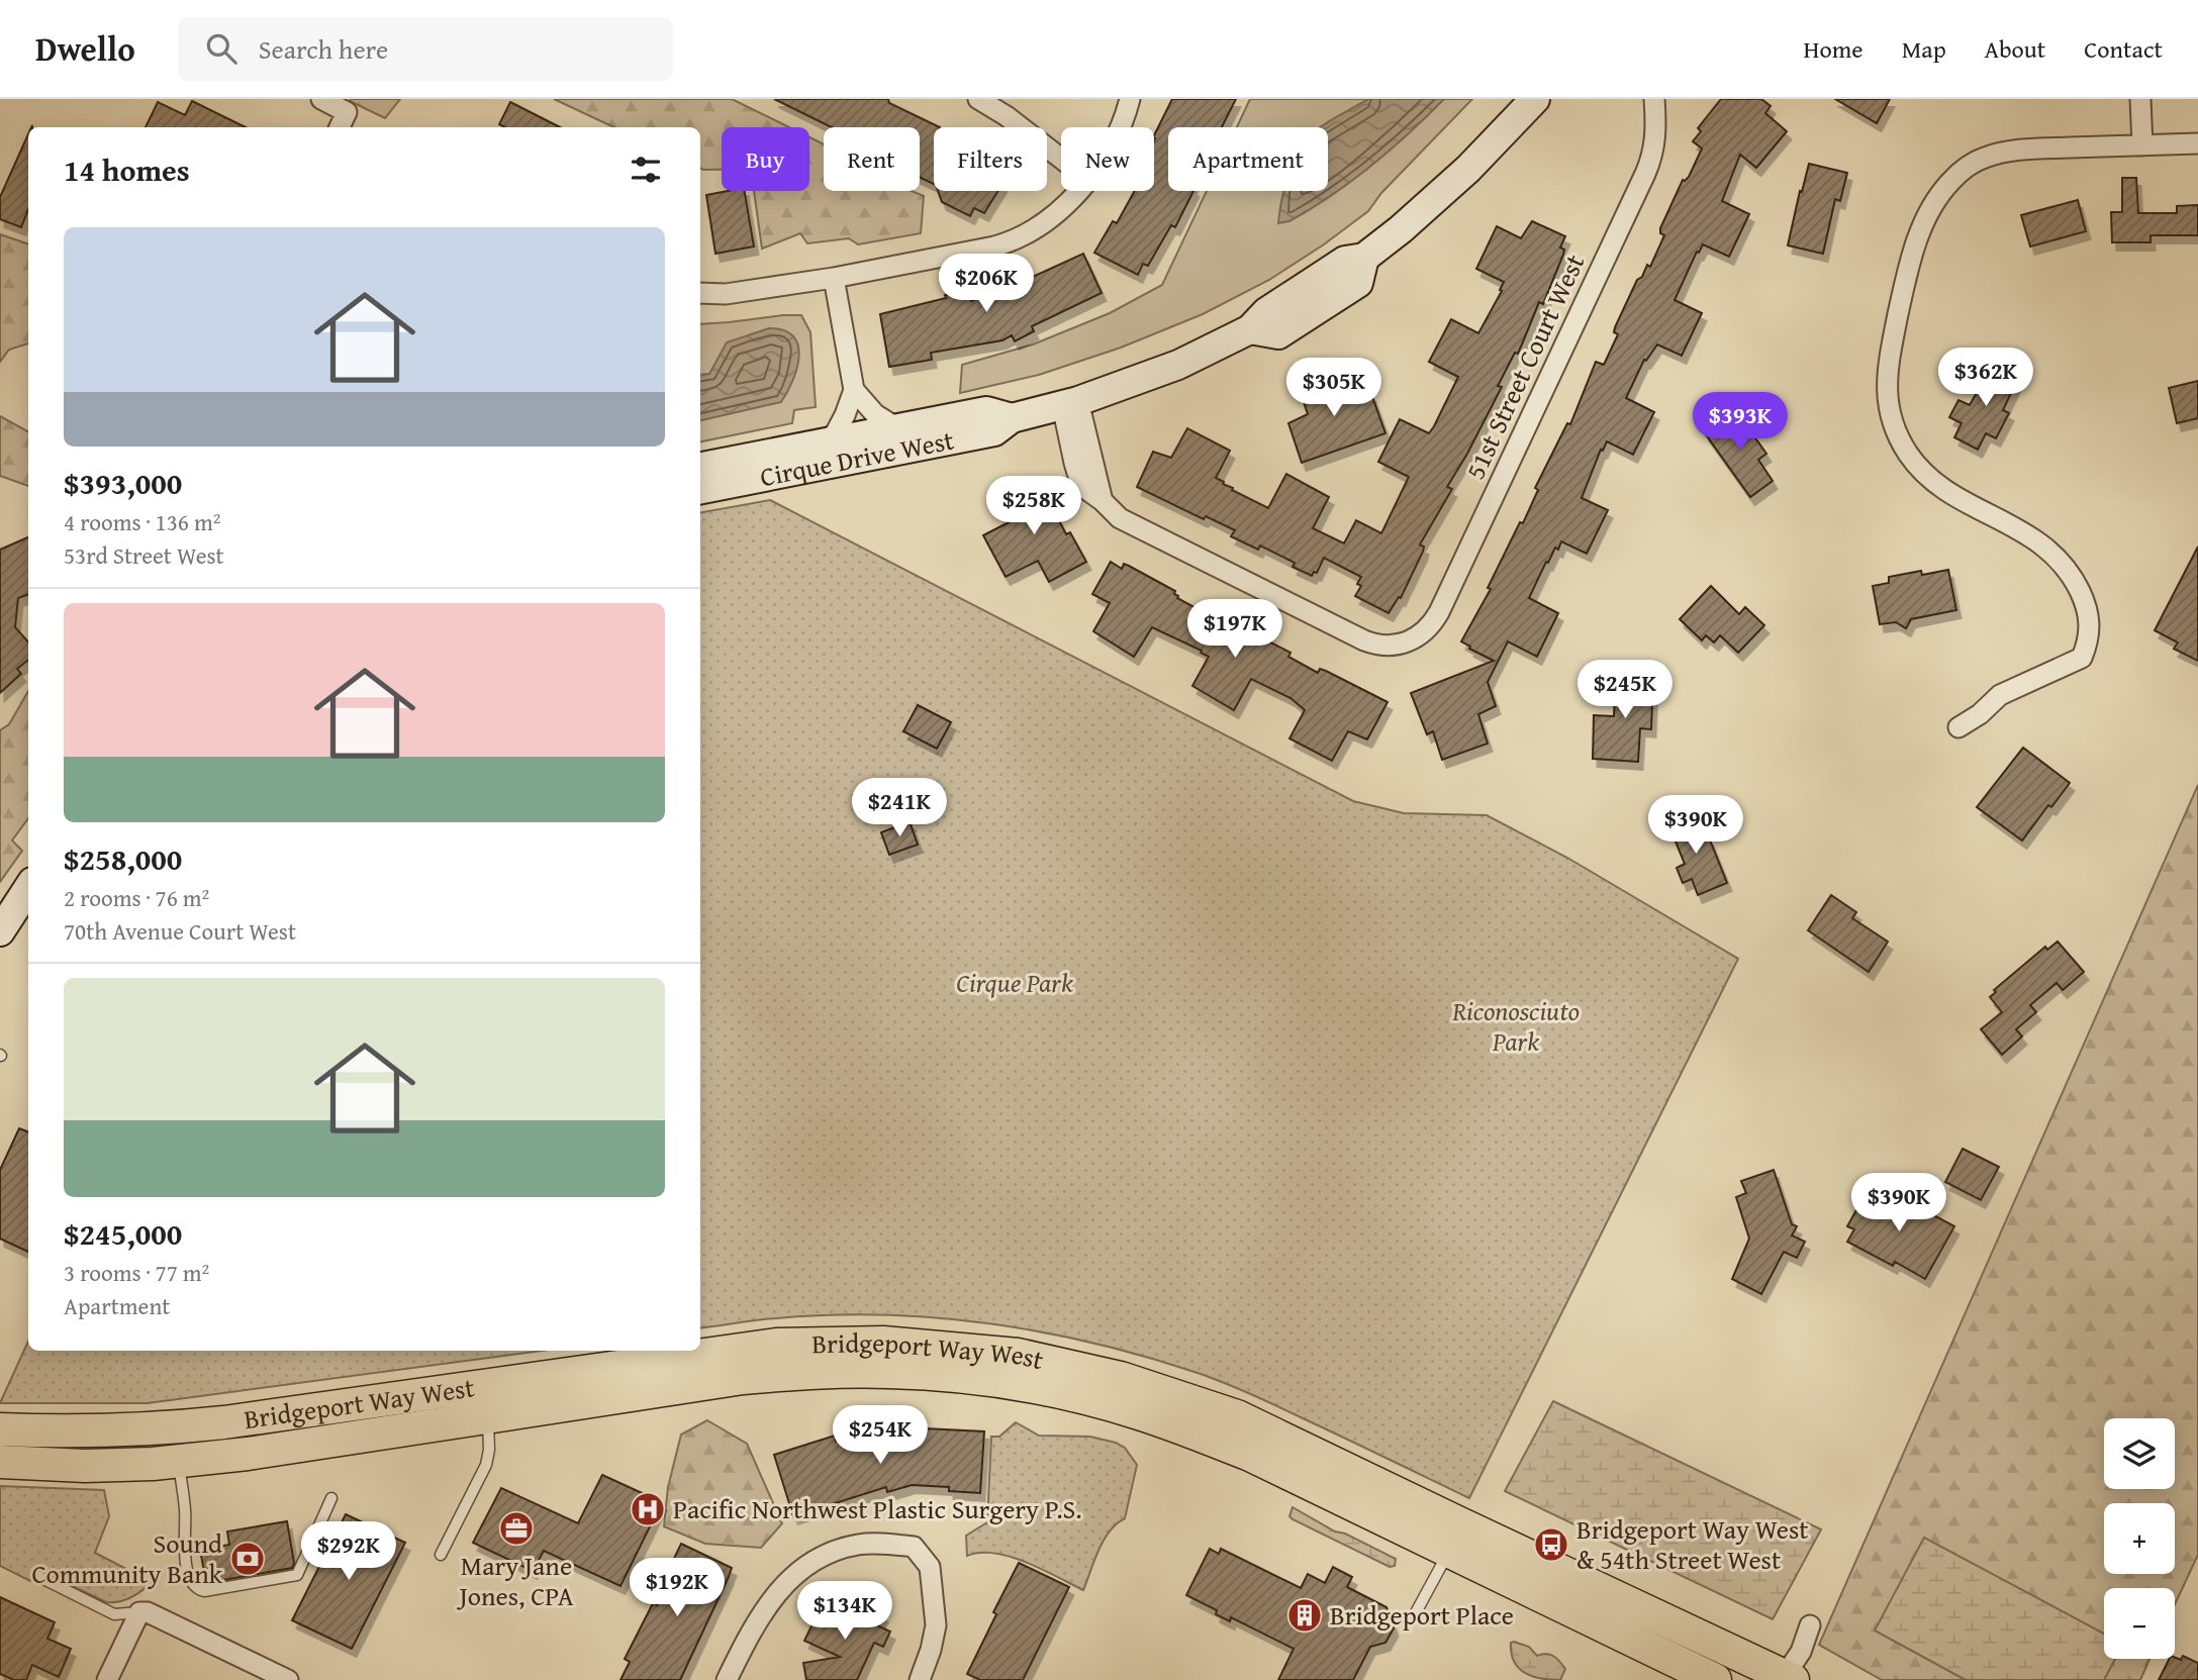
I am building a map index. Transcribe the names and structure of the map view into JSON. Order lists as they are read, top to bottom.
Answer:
{
  "streets": {
    "main road": ["Cirque Drive West", "Bridgeport Way West"],
    "street": ["51st Street Court West"]
  },
  "crossings": [
    ["51st Street Court West", "Cirque Drive West"]
  ],
  "parks": ["Cirque Park", "Riconosciuto Park"],
  "places": {
    "hospital": ["Pacific Northwest Plastic Surgery P.S."],
    "office": ["Mary Jane Jones, CPA"],
    "bus stop": ["Bridgeport Way West & 54th Street West"],
    "bank": ["Sound Community Bank"],
    "building": ["Bridgeport Place"]
  },
  "page": {
    "header": "Dwello",
    "search": "Search here",
    "nav": [
      "Home",
      "Map",
      "About",
      "Contact"
    ],
    "chip": [
      "Buy",
      "Rent",
      "Filters",
      "New",
      "Apartment"
    ],
    "heading": "14 homes",
    "list": [
      {
        "name": "$393,000",
        "note": "4 rooms · 136 m² · 53rd Street West"
      },
      {
        "name": "$258,000",
        "note": "2 rooms · 76 m² · 70th Avenue Court West"
      },
      {
        "name": "$245,000",
        "note": "3 rooms · 77 m² · Apartment"
      }
    ],
    "price": [
      "$206K",
      "$362K",
      "$305K",
      "$393K",
      "$258K",
      "$197K",
      "$245K",
      "$241K",
      "$390K",
      "$390K",
      "$254K",
      "$292K",
      "$192K",
      "$134K"
    ],
    "map_buttons": ["+", "−"]
  }
}
